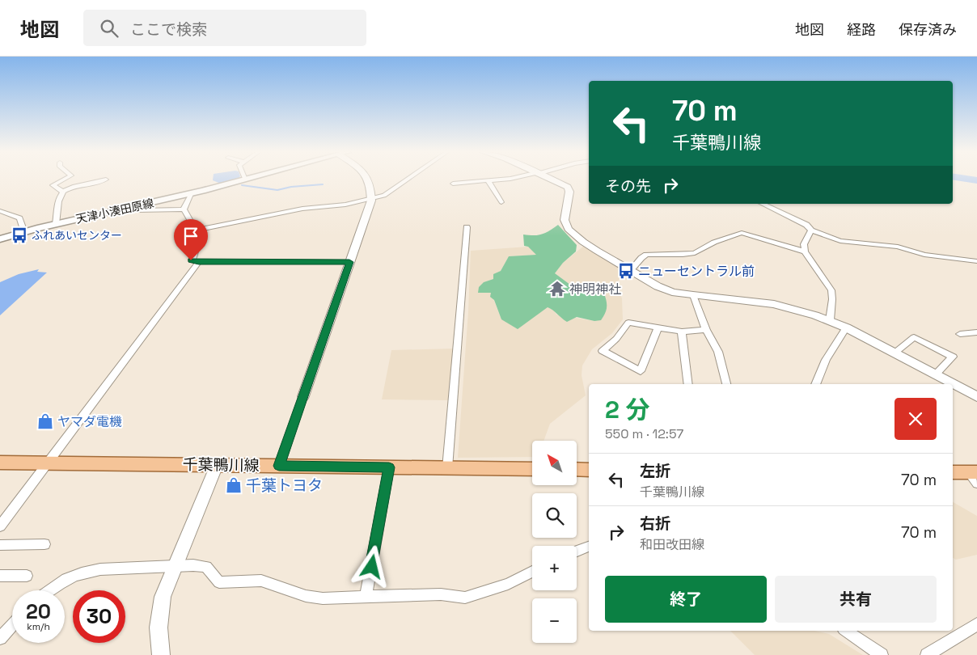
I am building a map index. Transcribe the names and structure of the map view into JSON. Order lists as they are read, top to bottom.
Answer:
{
  "streets": {
    "main road": ["天津小湊田原線", "千葉鴨川線"]
  },
  "places": {
    "bus stop": ["ふれあいセンター", "ニューセントラル前"],
    "temple": ["神明神社"],
    "shop": ["ヤマダ電機", "千葉トヨタ"]
  },
  "north": "top left",
  "page": {
    "header": "地図",
    "search": "ここで検索",
    "nav": ["地図", "経路", "保存済み"],
    "turn": ["70 m", "千葉鴨川線"],
    "then": "その先",
    "heading": ["2 分", "550 m · 12:57"],
    "map_buttons": ["+", "−"],
    "list": [
      {
        "name": "左折",
        "note": "千葉鴨川線",
        "value": "70 m"
      },
      {
        "name": "右折",
        "note": "和田改田線",
        "value": "70 m"
      }
    ],
    "buttons": ["終了", "共有"],
    "speed": "20 km/h",
    "limit": "30"
  }
}
